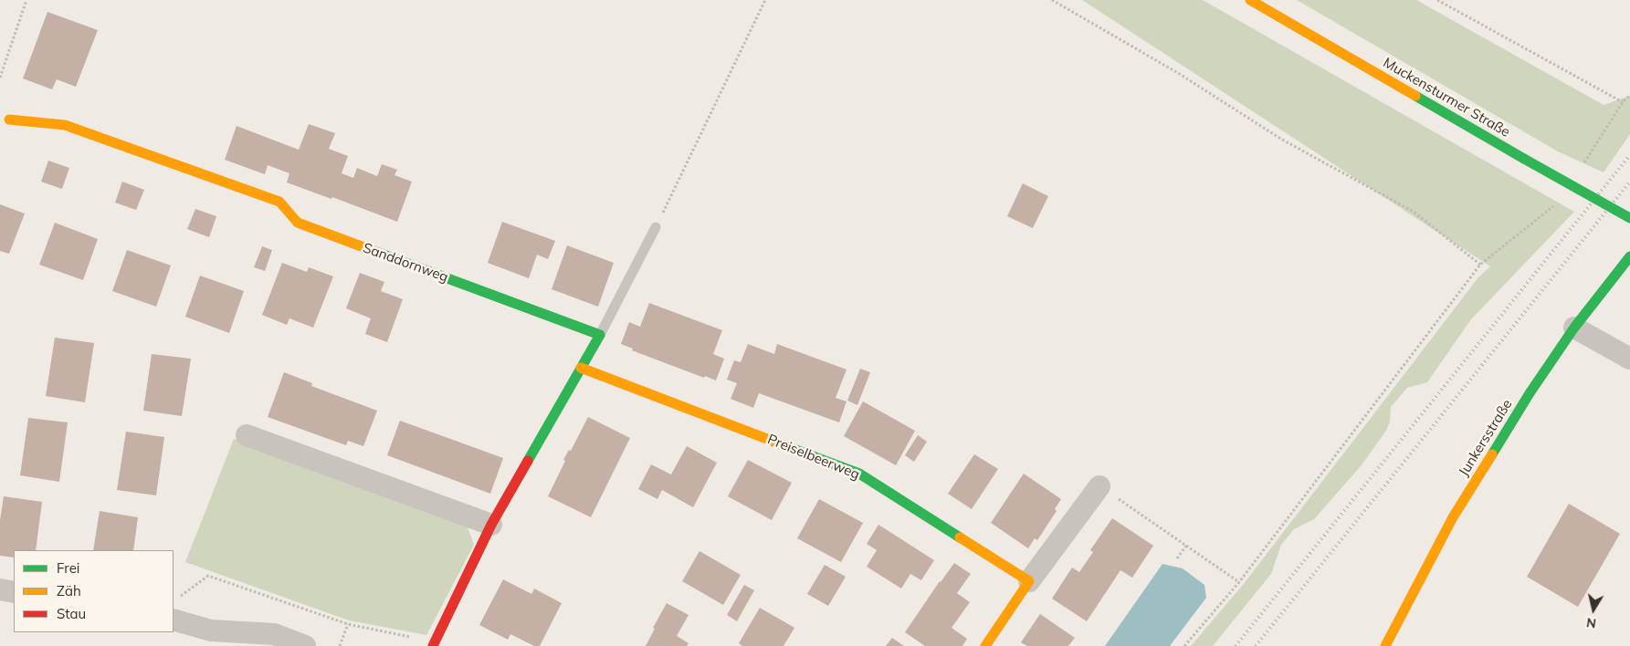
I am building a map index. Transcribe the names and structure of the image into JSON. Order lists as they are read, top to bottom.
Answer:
{
  "streets": {
    "street": [
      "Muckensturmer Straße",
      "Sanddornweg",
      "Junkersstraße",
      "Preiselbeerweg"
    ]
  },
  "legend": ["Frei", "Zäh", "Stau"],
  "north": "bottom"
}
